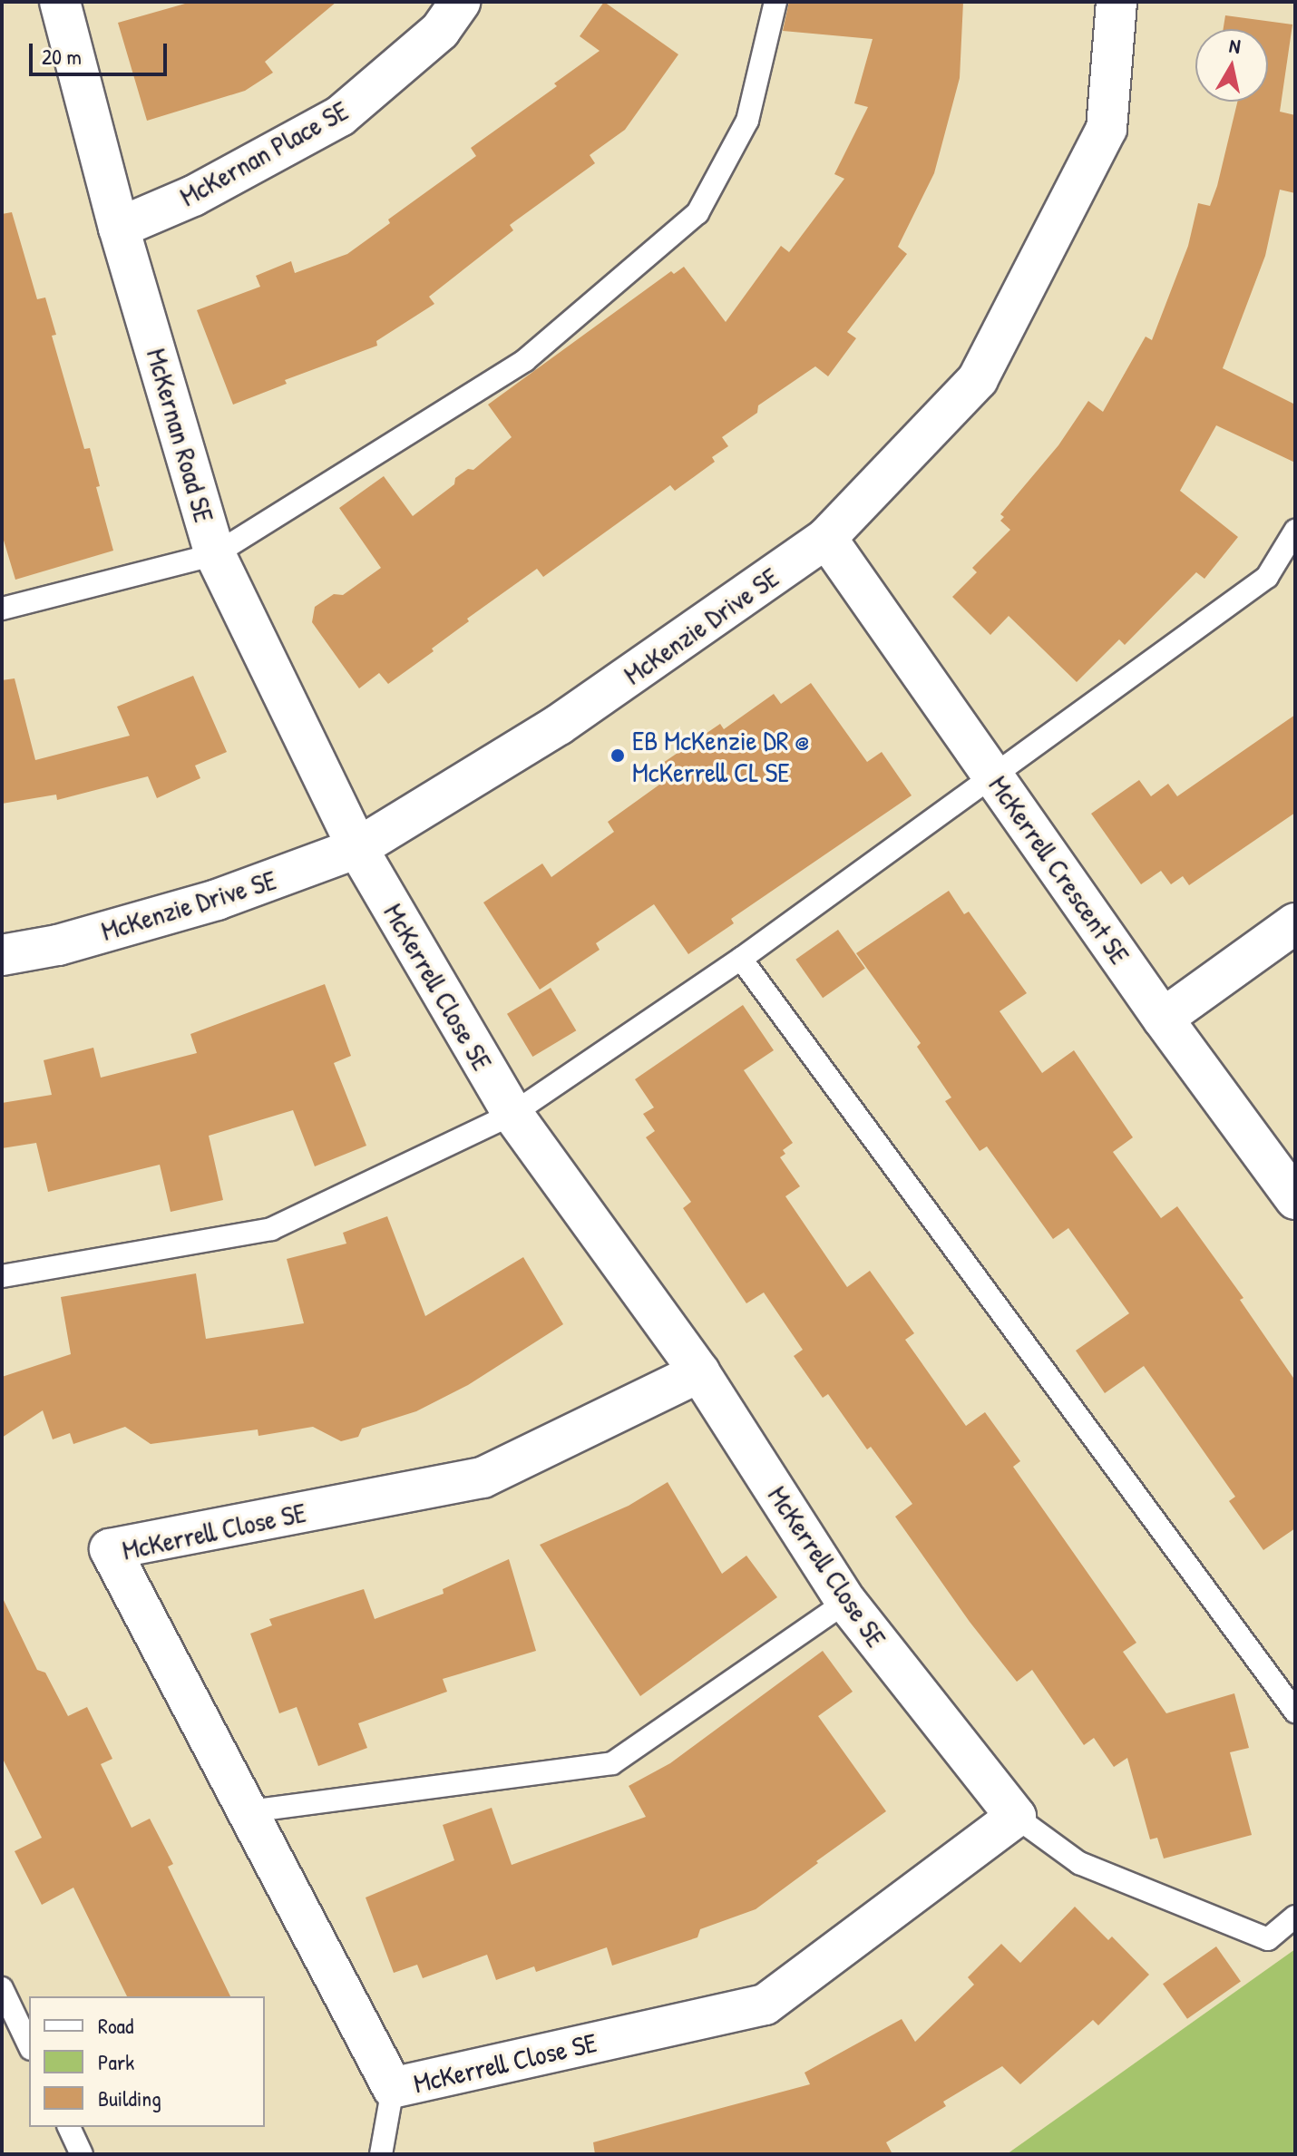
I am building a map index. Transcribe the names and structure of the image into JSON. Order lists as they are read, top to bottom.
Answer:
{
  "streets": {
    "street": [
      "McKernan Place SE",
      "McKernan Road SE",
      "McKenzie Drive SE",
      "McKerrell Crescent SE",
      "McKerrell Close SE"
    ]
  },
  "crossings": [
    ["McKernan Place SE", "McKernan Road SE"],
    ["McKernan Road SE", "McKenzie Drive SE"],
    ["McKernan Road SE", "McKerrell Close SE"],
    ["McKenzie Drive SE", "McKerrell Crescent SE"],
    ["McKenzie Drive SE", "McKerrell Close SE"]
  ],
  "places": ["EB McKenzie DR @ McKerrell CL SE"],
  "legend": ["Road", "Park", "Building"],
  "scale_bar": "20 m",
  "north": "top"
}
